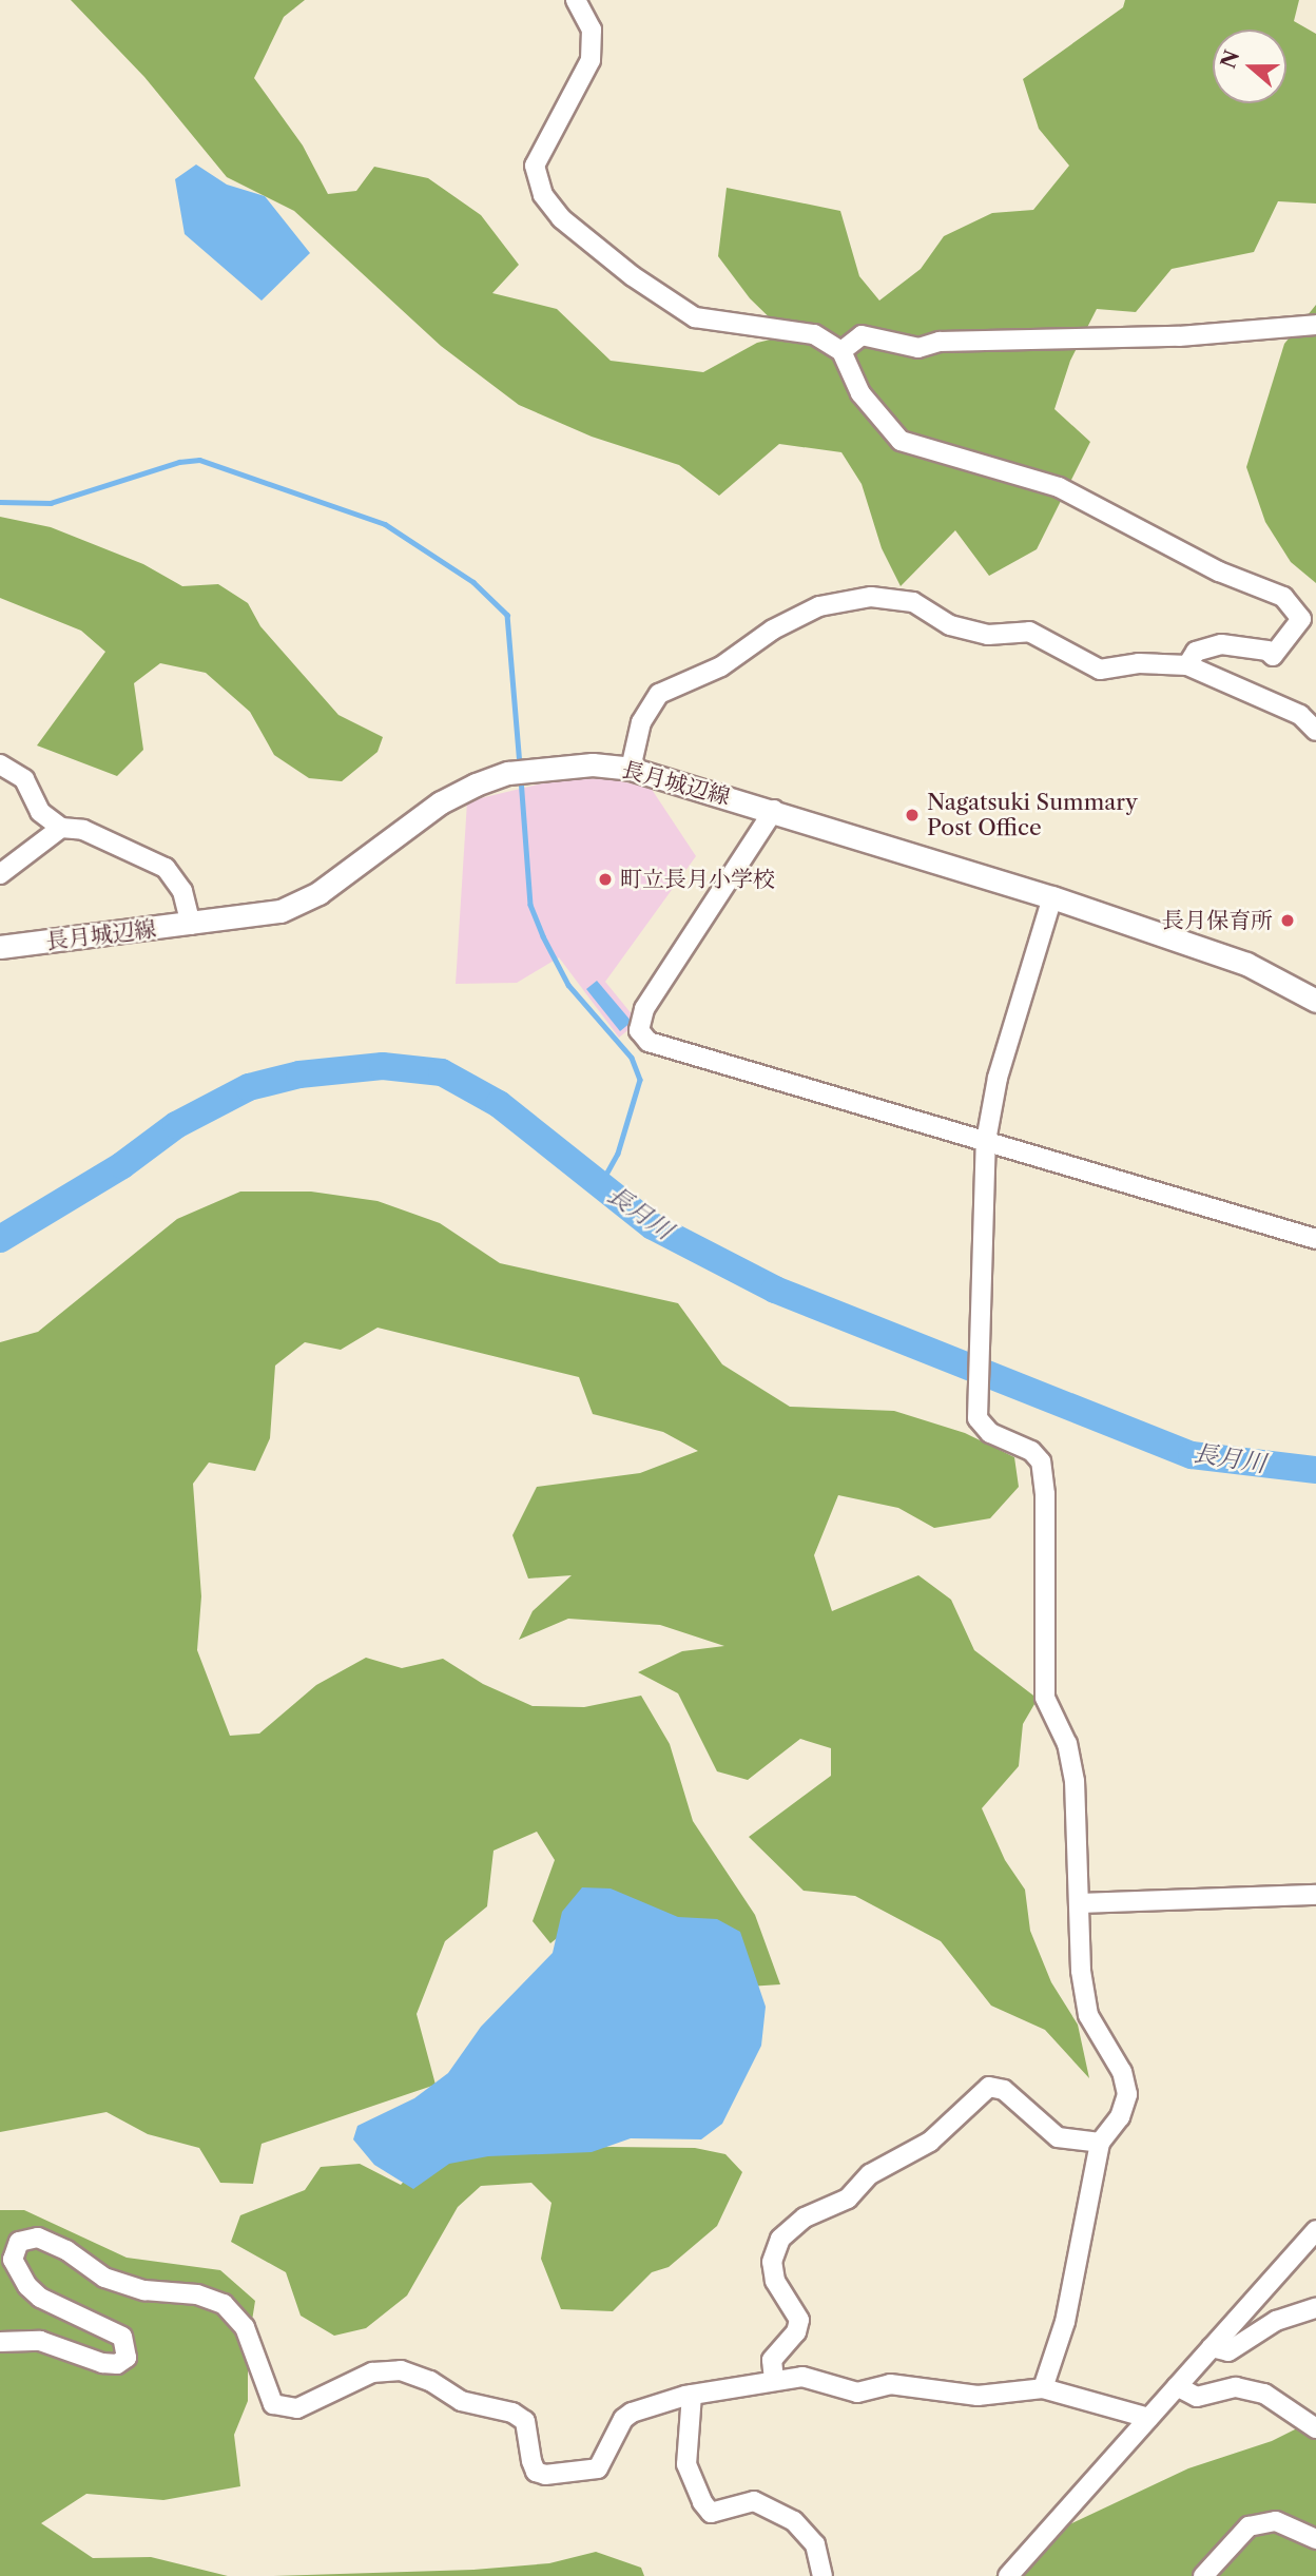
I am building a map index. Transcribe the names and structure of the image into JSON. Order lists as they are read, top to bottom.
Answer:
{
  "streets": {
    "main road": ["長月城辺線"]
  },
  "water": ["長月川"],
  "places": ["Nagatsuki Summary Post Office", "町立長月小学校", "長月保育所"],
  "north": "left"
}
